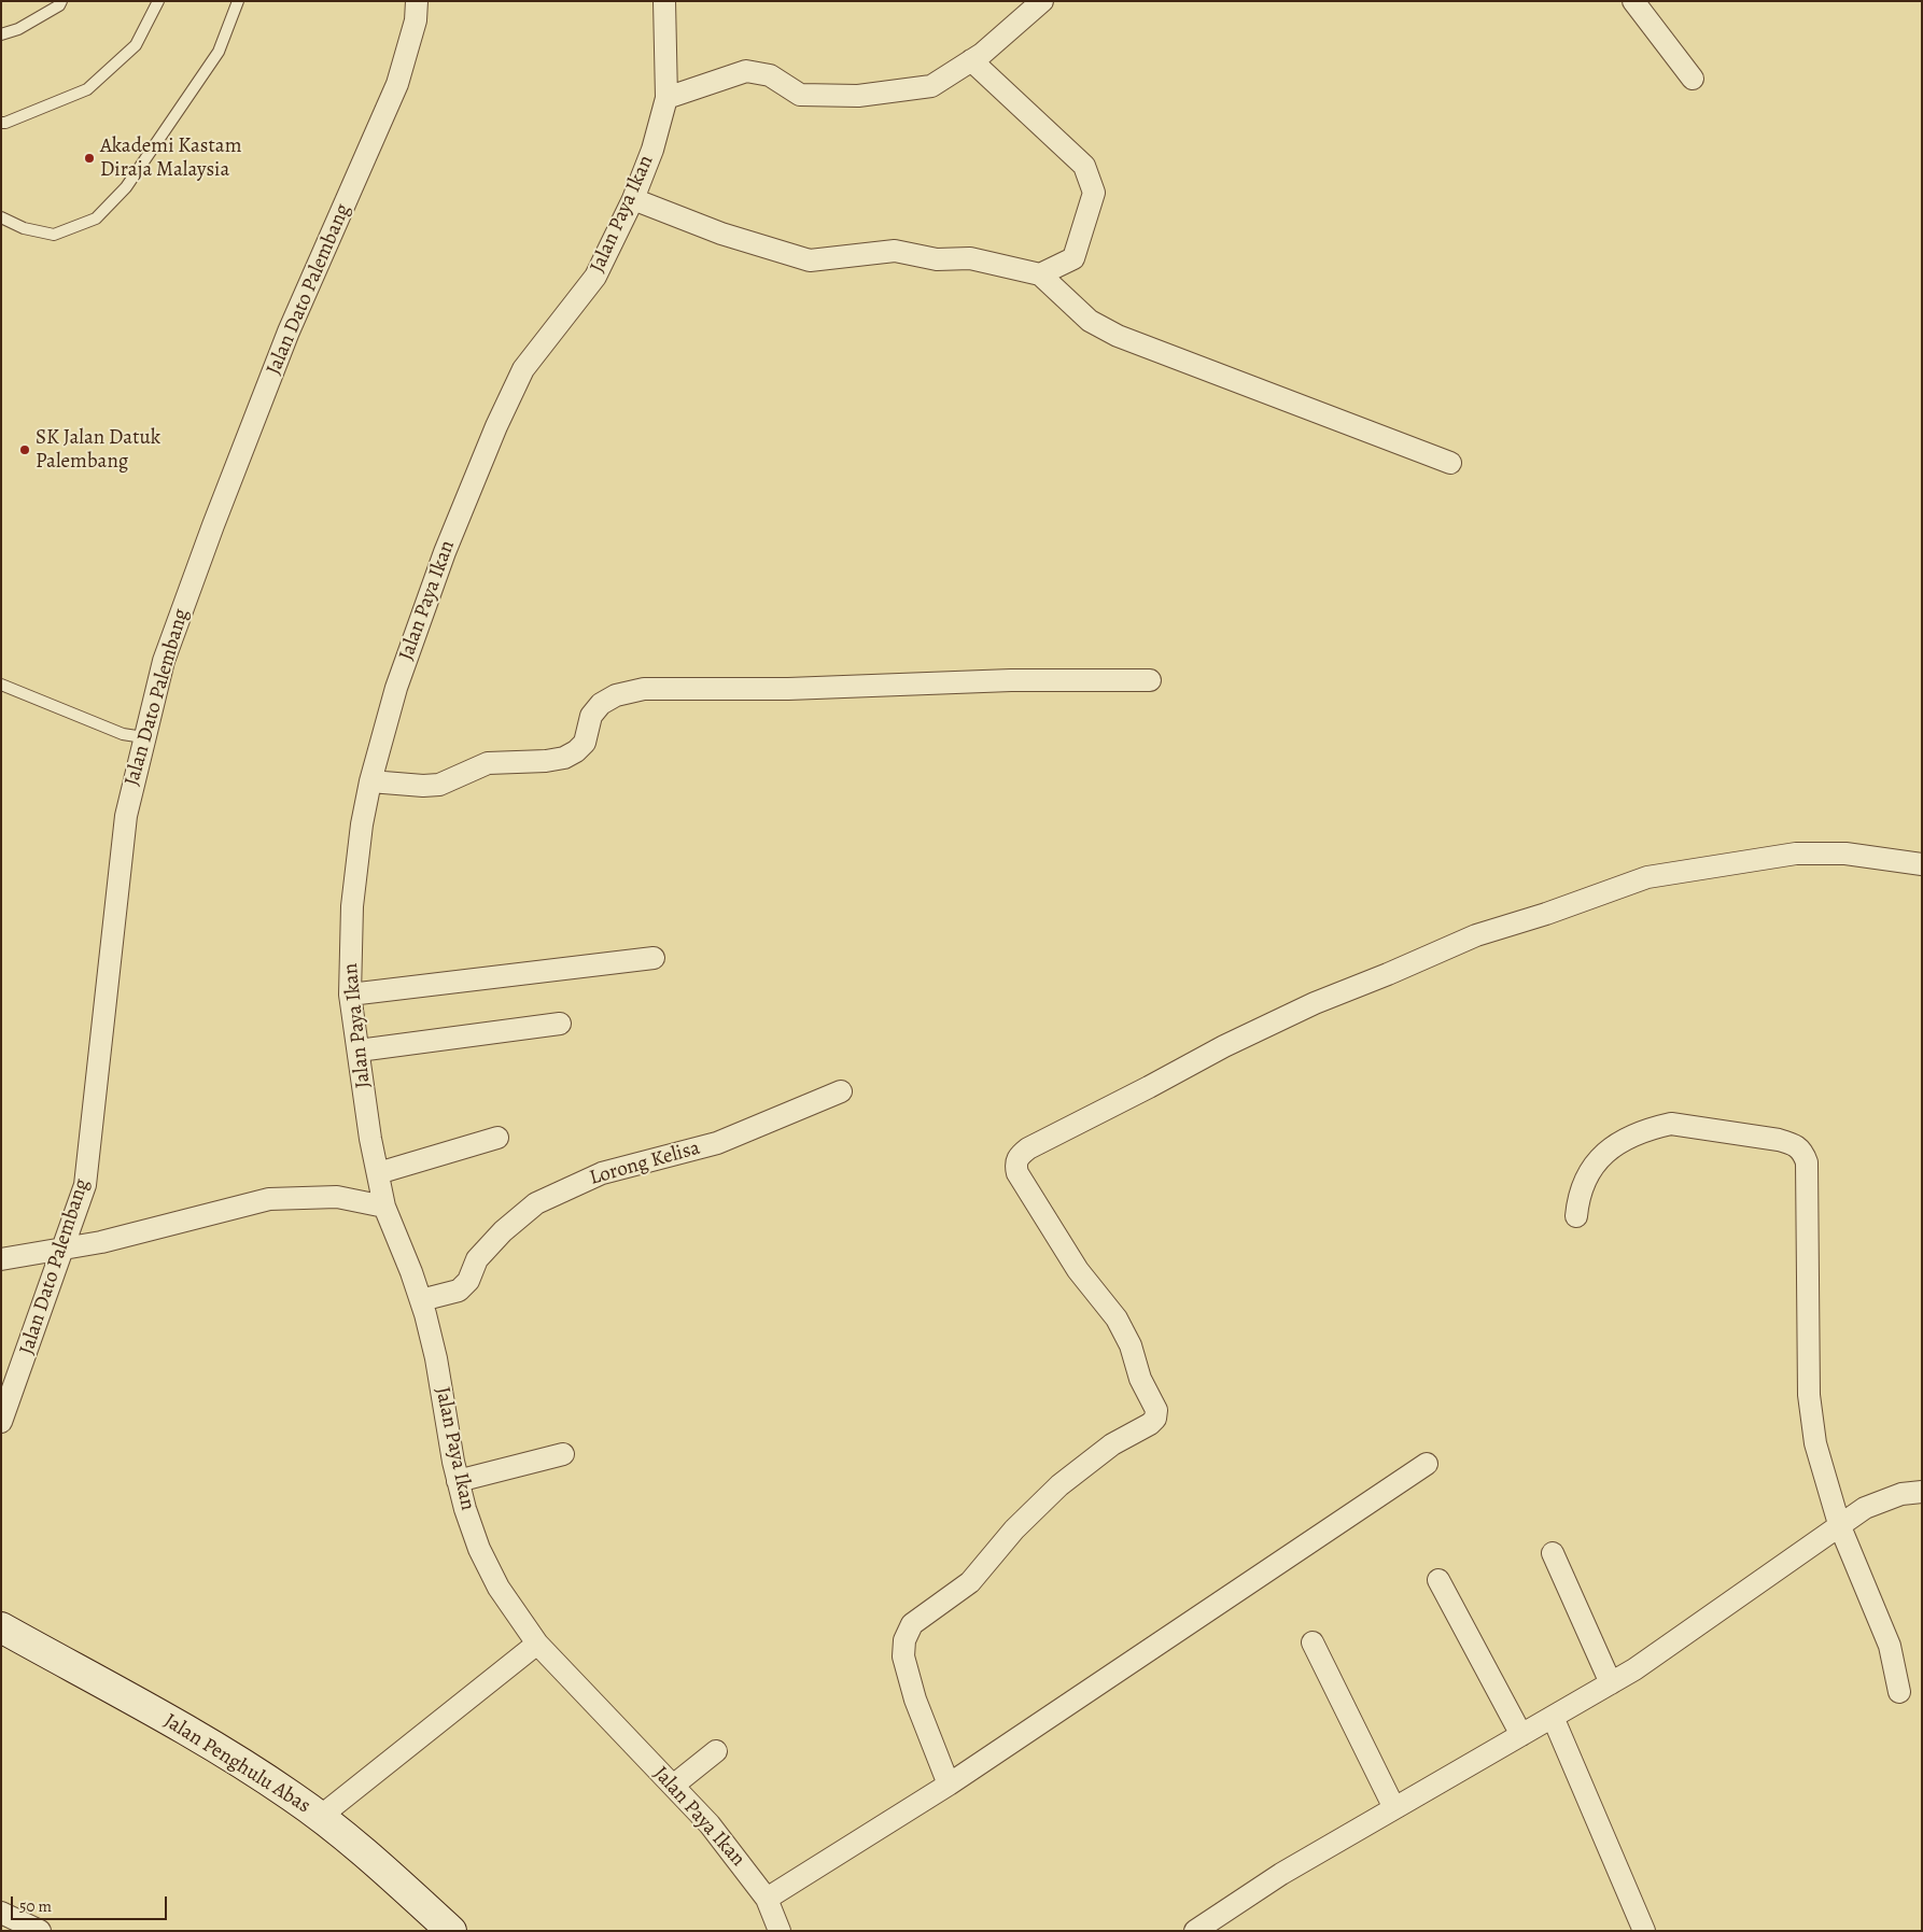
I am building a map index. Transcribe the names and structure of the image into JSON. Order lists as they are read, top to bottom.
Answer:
{
  "streets": {
    "main road": ["Jalan Penghulu Abas"],
    "street": ["Jalan Paya Ikan", "Jalan Dato Palembang", "Lorong Kelisa"]
  },
  "crossings": [
    ["Jalan Paya Ikan", "Lorong Kelisa"]
  ],
  "places": ["Akademi Kastam Diraja Malaysia", "SK Jalan Datuk Palembang"],
  "scale_bar": "50 m"
}
